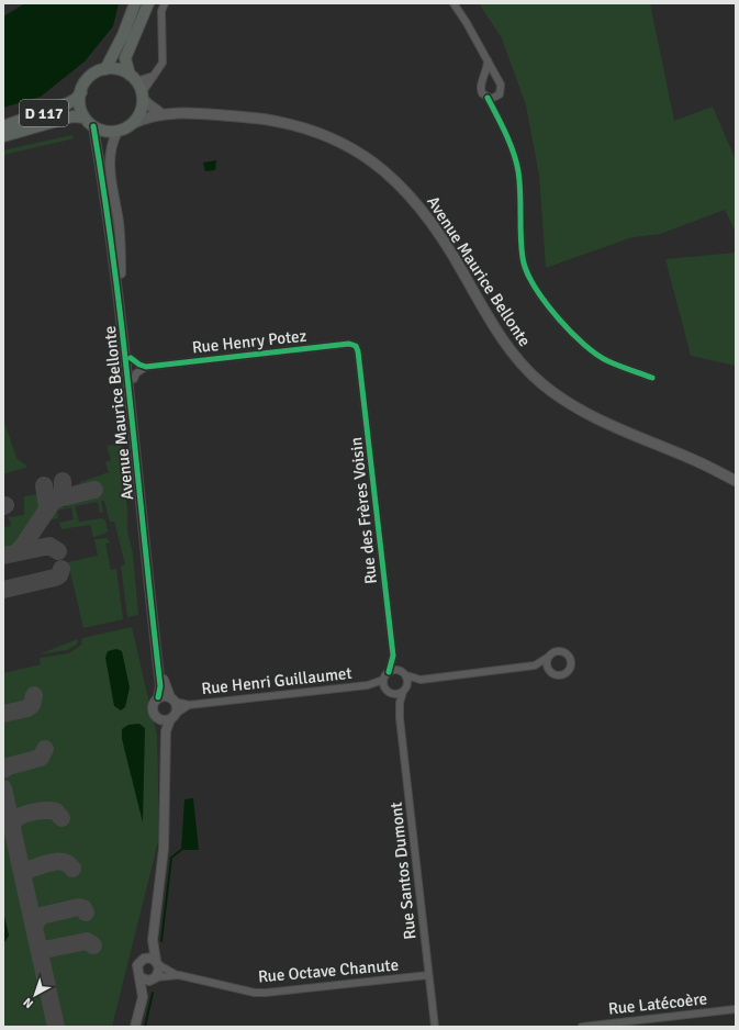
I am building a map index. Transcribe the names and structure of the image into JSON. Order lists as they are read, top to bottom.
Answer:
{
  "streets": {
    "main road": ["D 117", "Avenue Maurice Bellonte"],
    "street": [
      "Rue Henry Potez",
      "Rue des Frères Voisin",
      "Rue Henri Guillaumet",
      "Rue Santos Dumont",
      "Rue Octave Chanute",
      "Rue Latécoère"
    ]
  },
  "crossings": [
    ["D 117", "Avenue Maurice Bellonte"],
    ["Avenue Maurice Bellonte", "Rue Henri Guillaumet"],
    ["Rue Henry Potez", "Rue des Frères Voisin"],
    ["Rue des Frères Voisin", "Rue Henri Guillaumet"],
    ["Rue des Frères Voisin", "Rue Santos Dumont"],
    ["Rue Henri Guillaumet", "Rue Santos Dumont"],
    ["Rue Santos Dumont", "Rue Octave Chanute"]
  ],
  "north": "bottom left"
}
